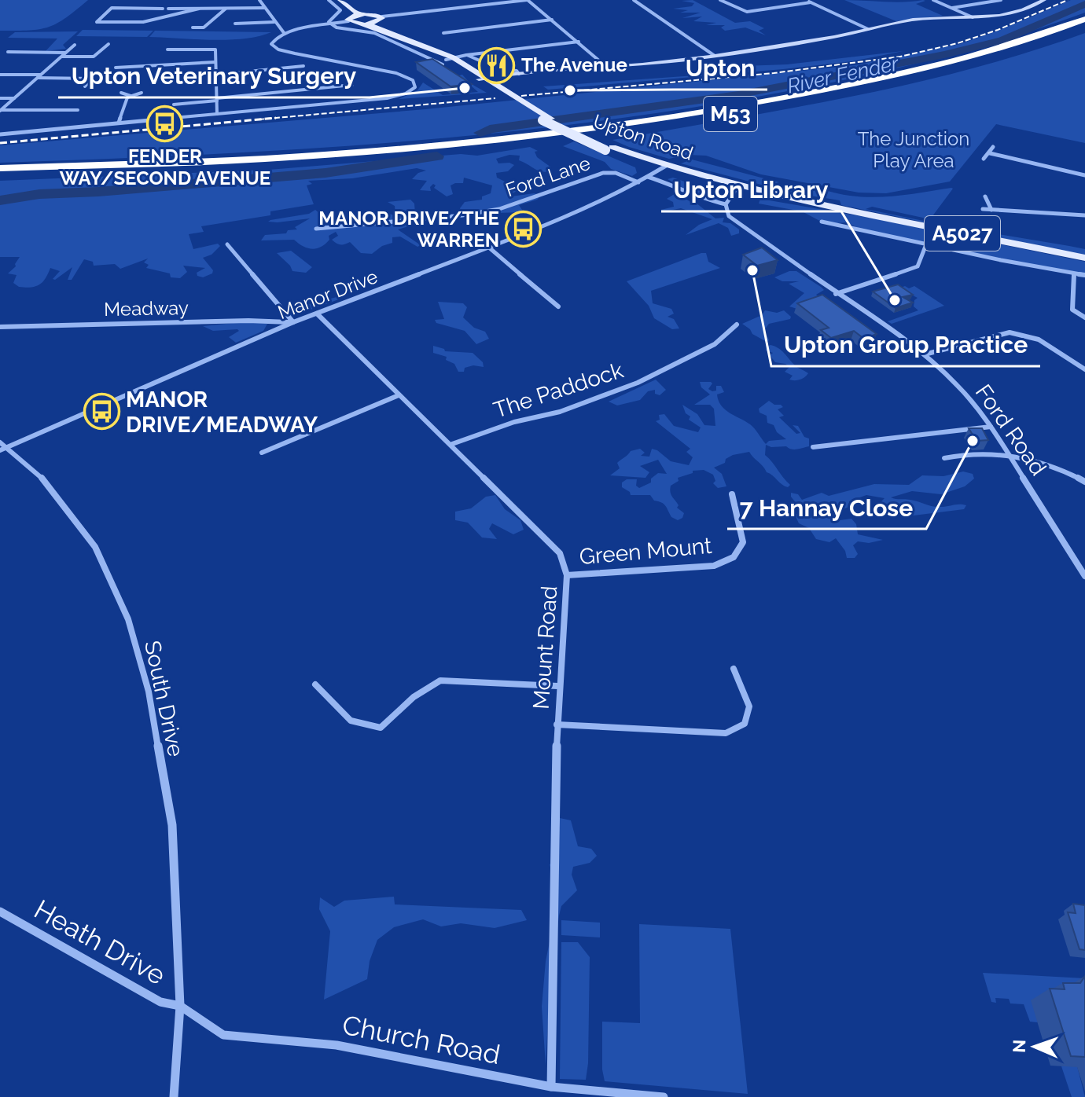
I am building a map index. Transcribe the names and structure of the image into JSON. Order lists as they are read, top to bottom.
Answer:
{
  "streets": {
    "highway": ["M53"],
    "main road": ["Upton Road", "A5027"],
    "street": [
      "Ford Lane",
      "Manor Drive",
      "Meadway",
      "The Paddock",
      "Ford Road",
      "Green Mount",
      "Mount Road",
      "South Drive",
      "Heath Drive",
      "Church Road"
    ]
  },
  "crossings": [
    ["Upton Road", "Manor Drive"],
    ["Ford Lane", "Manor Drive"],
    ["Manor Drive", "Meadway"],
    ["Manor Drive", "Mount Road"],
    ["Manor Drive", "South Drive"],
    ["The Paddock", "Mount Road"],
    ["Green Mount", "Mount Road"],
    ["Mount Road", "Church Road"],
    ["South Drive", "Heath Drive"],
    ["South Drive", "Church Road"],
    ["Heath Drive", "Church Road"]
  ],
  "water": ["River Fender"],
  "parks": ["The Junction Play Area"],
  "places": {
    "restaurant": ["The Avenue"],
    "other": [
      "Upton Veterinary Surgery",
      "Upton",
      "Upton Group Practice",
      "Upton Library",
      "7 Hannay Close"
    ],
    "bus stop": ["FENDER WAY/SECOND AVENUE", "MANOR DRIVE/THE WARREN", "MANOR DRIVE/MEADWAY"]
  },
  "north": "left"
}
